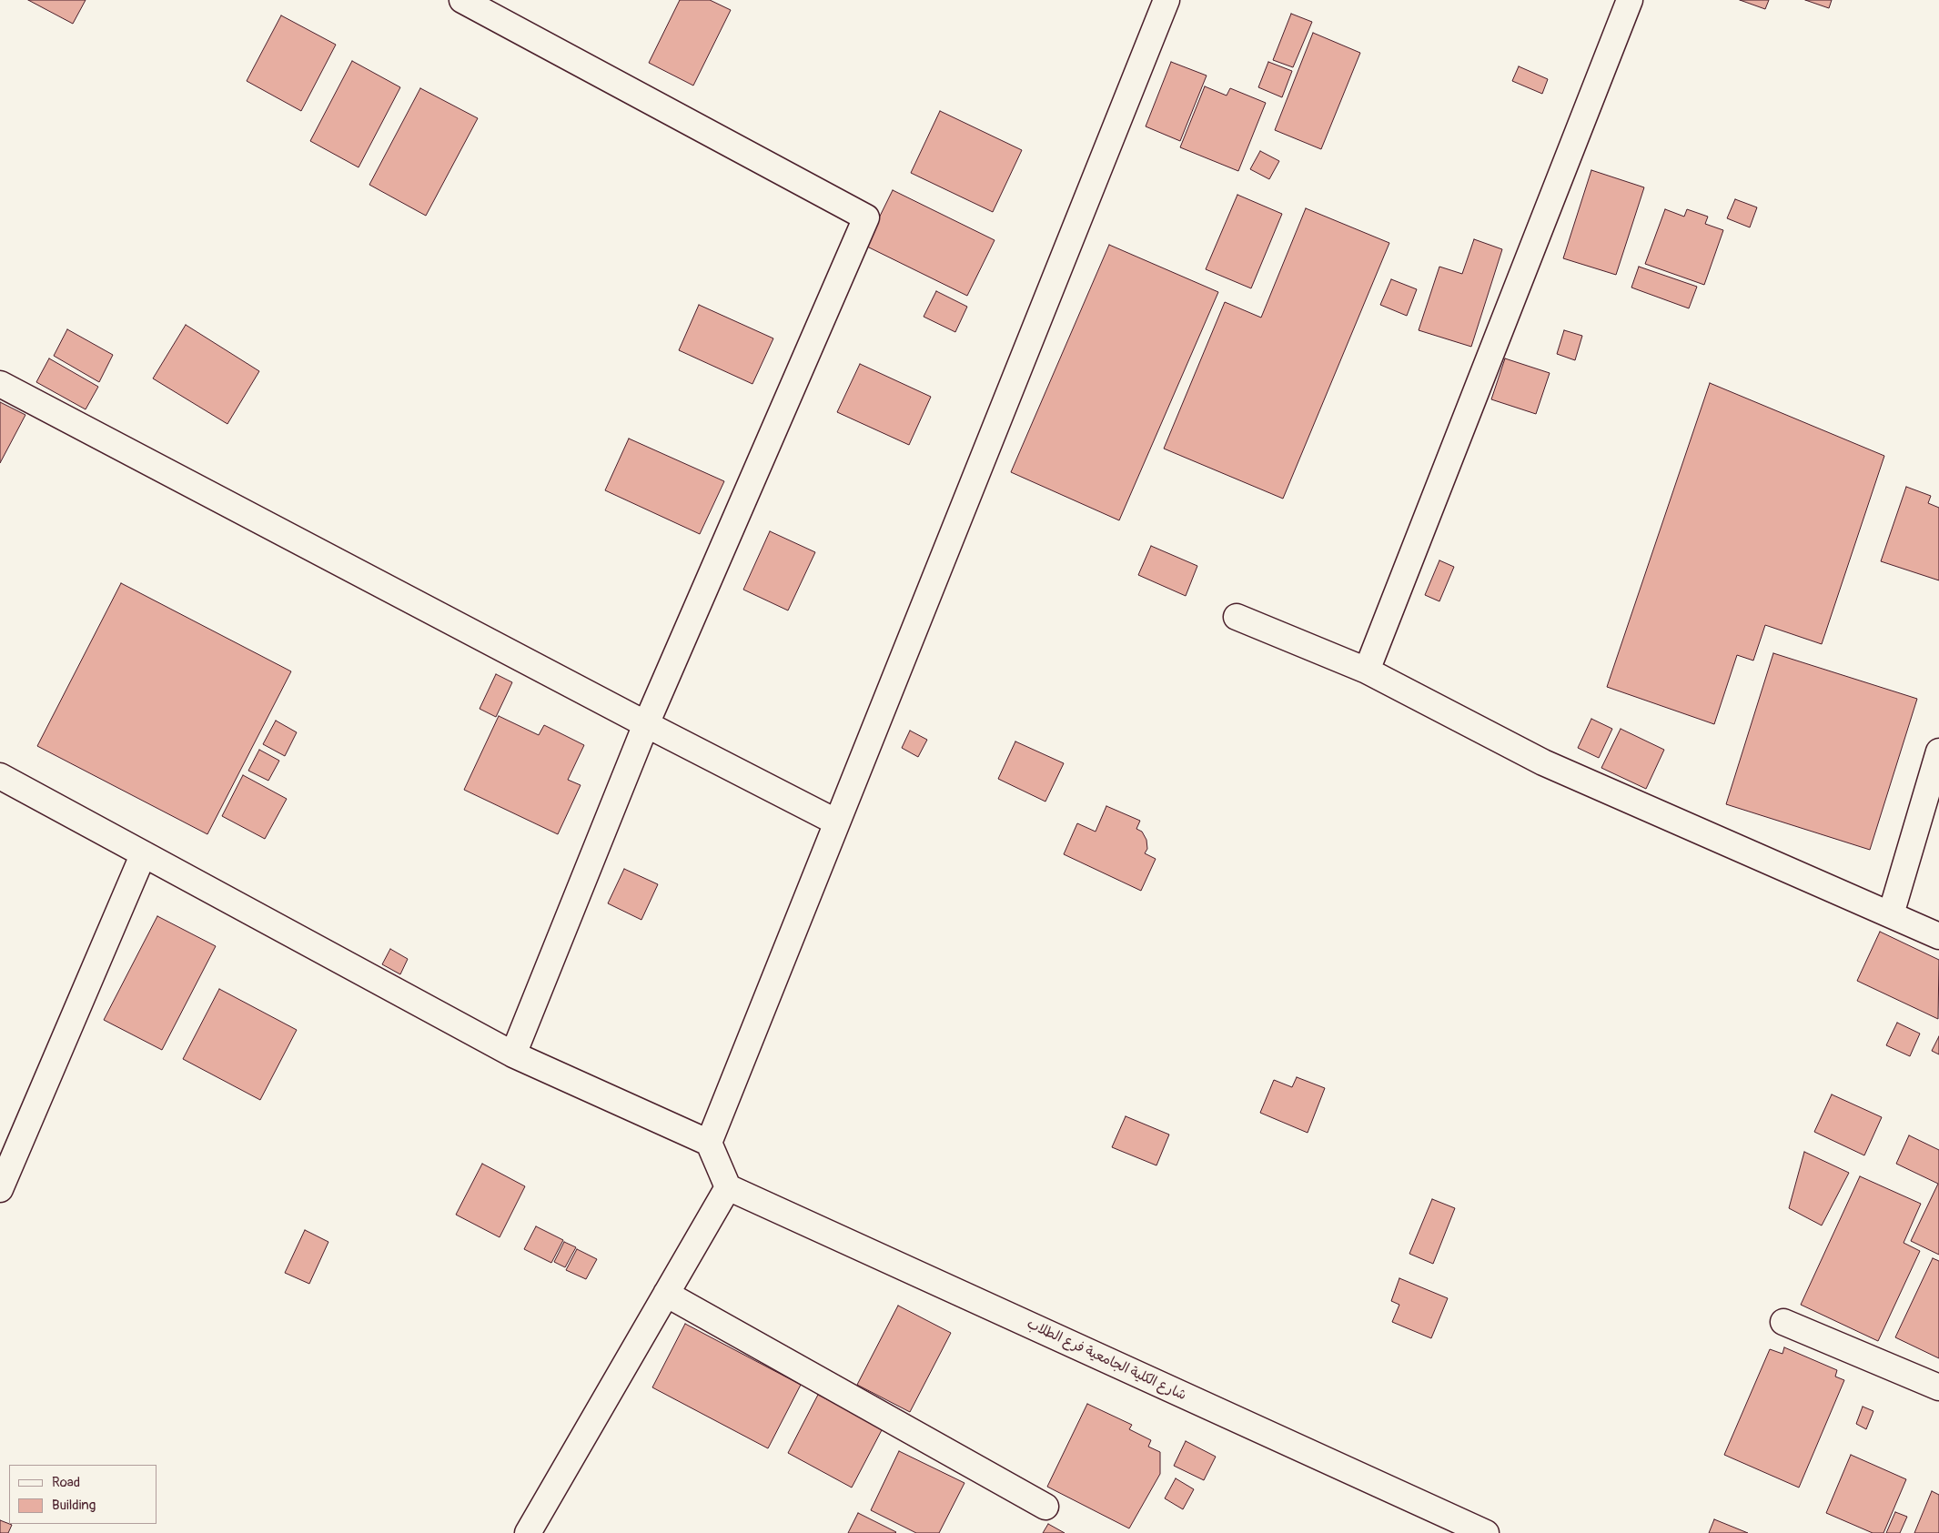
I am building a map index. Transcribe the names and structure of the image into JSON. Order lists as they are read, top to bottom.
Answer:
{
  "streets": {
    "street": ["شارع الكلية الجامعية فرع الطلاب"]
  },
  "legend": ["Road", "Building"]
}
